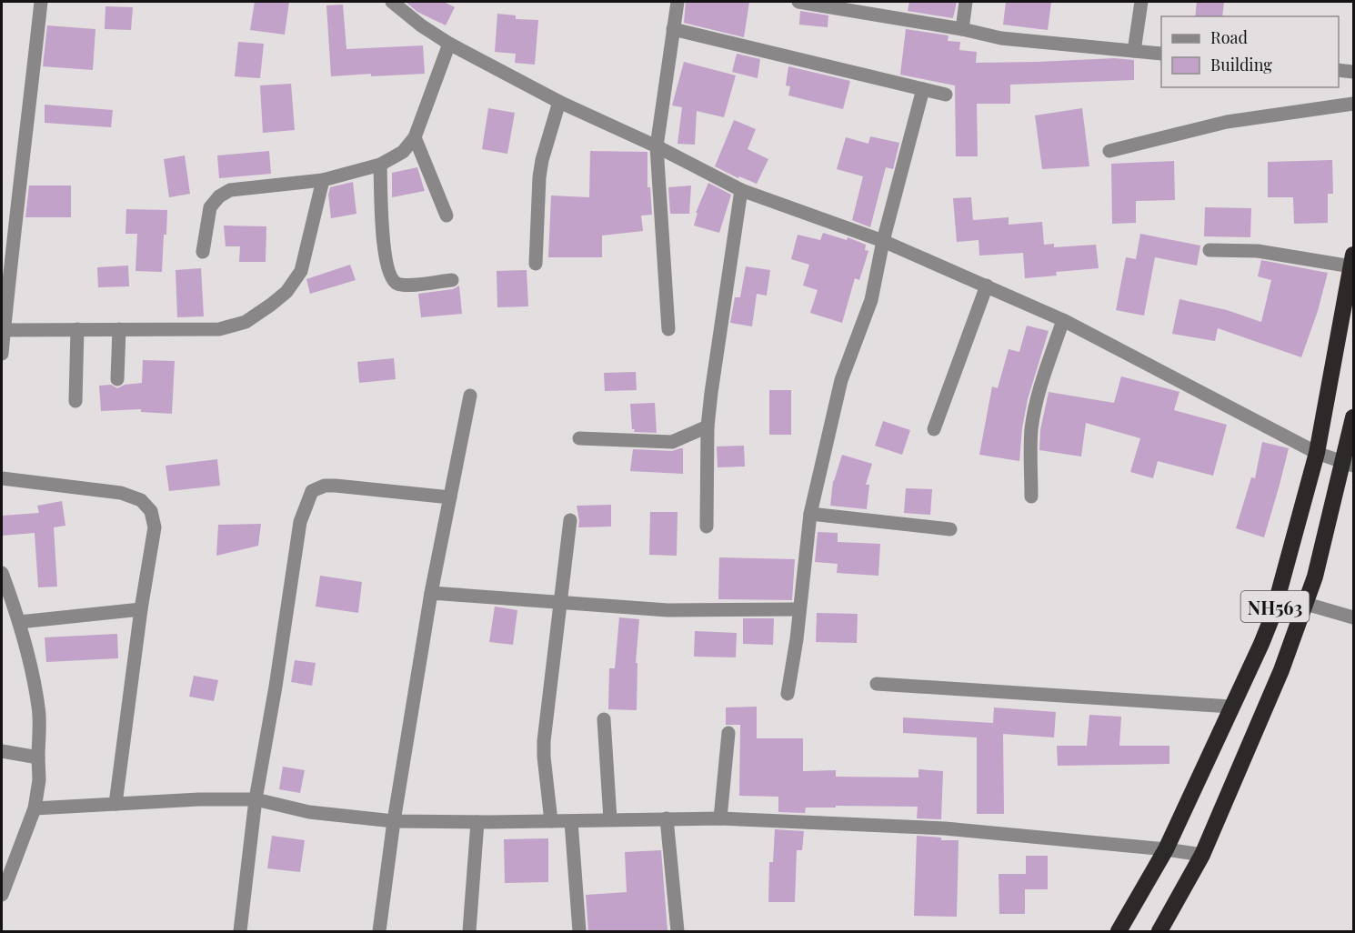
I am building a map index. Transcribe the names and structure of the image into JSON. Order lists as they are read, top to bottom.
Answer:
{
  "streets": {
    "highway": ["NH563"]
  },
  "legend": ["Road", "Building"]
}
